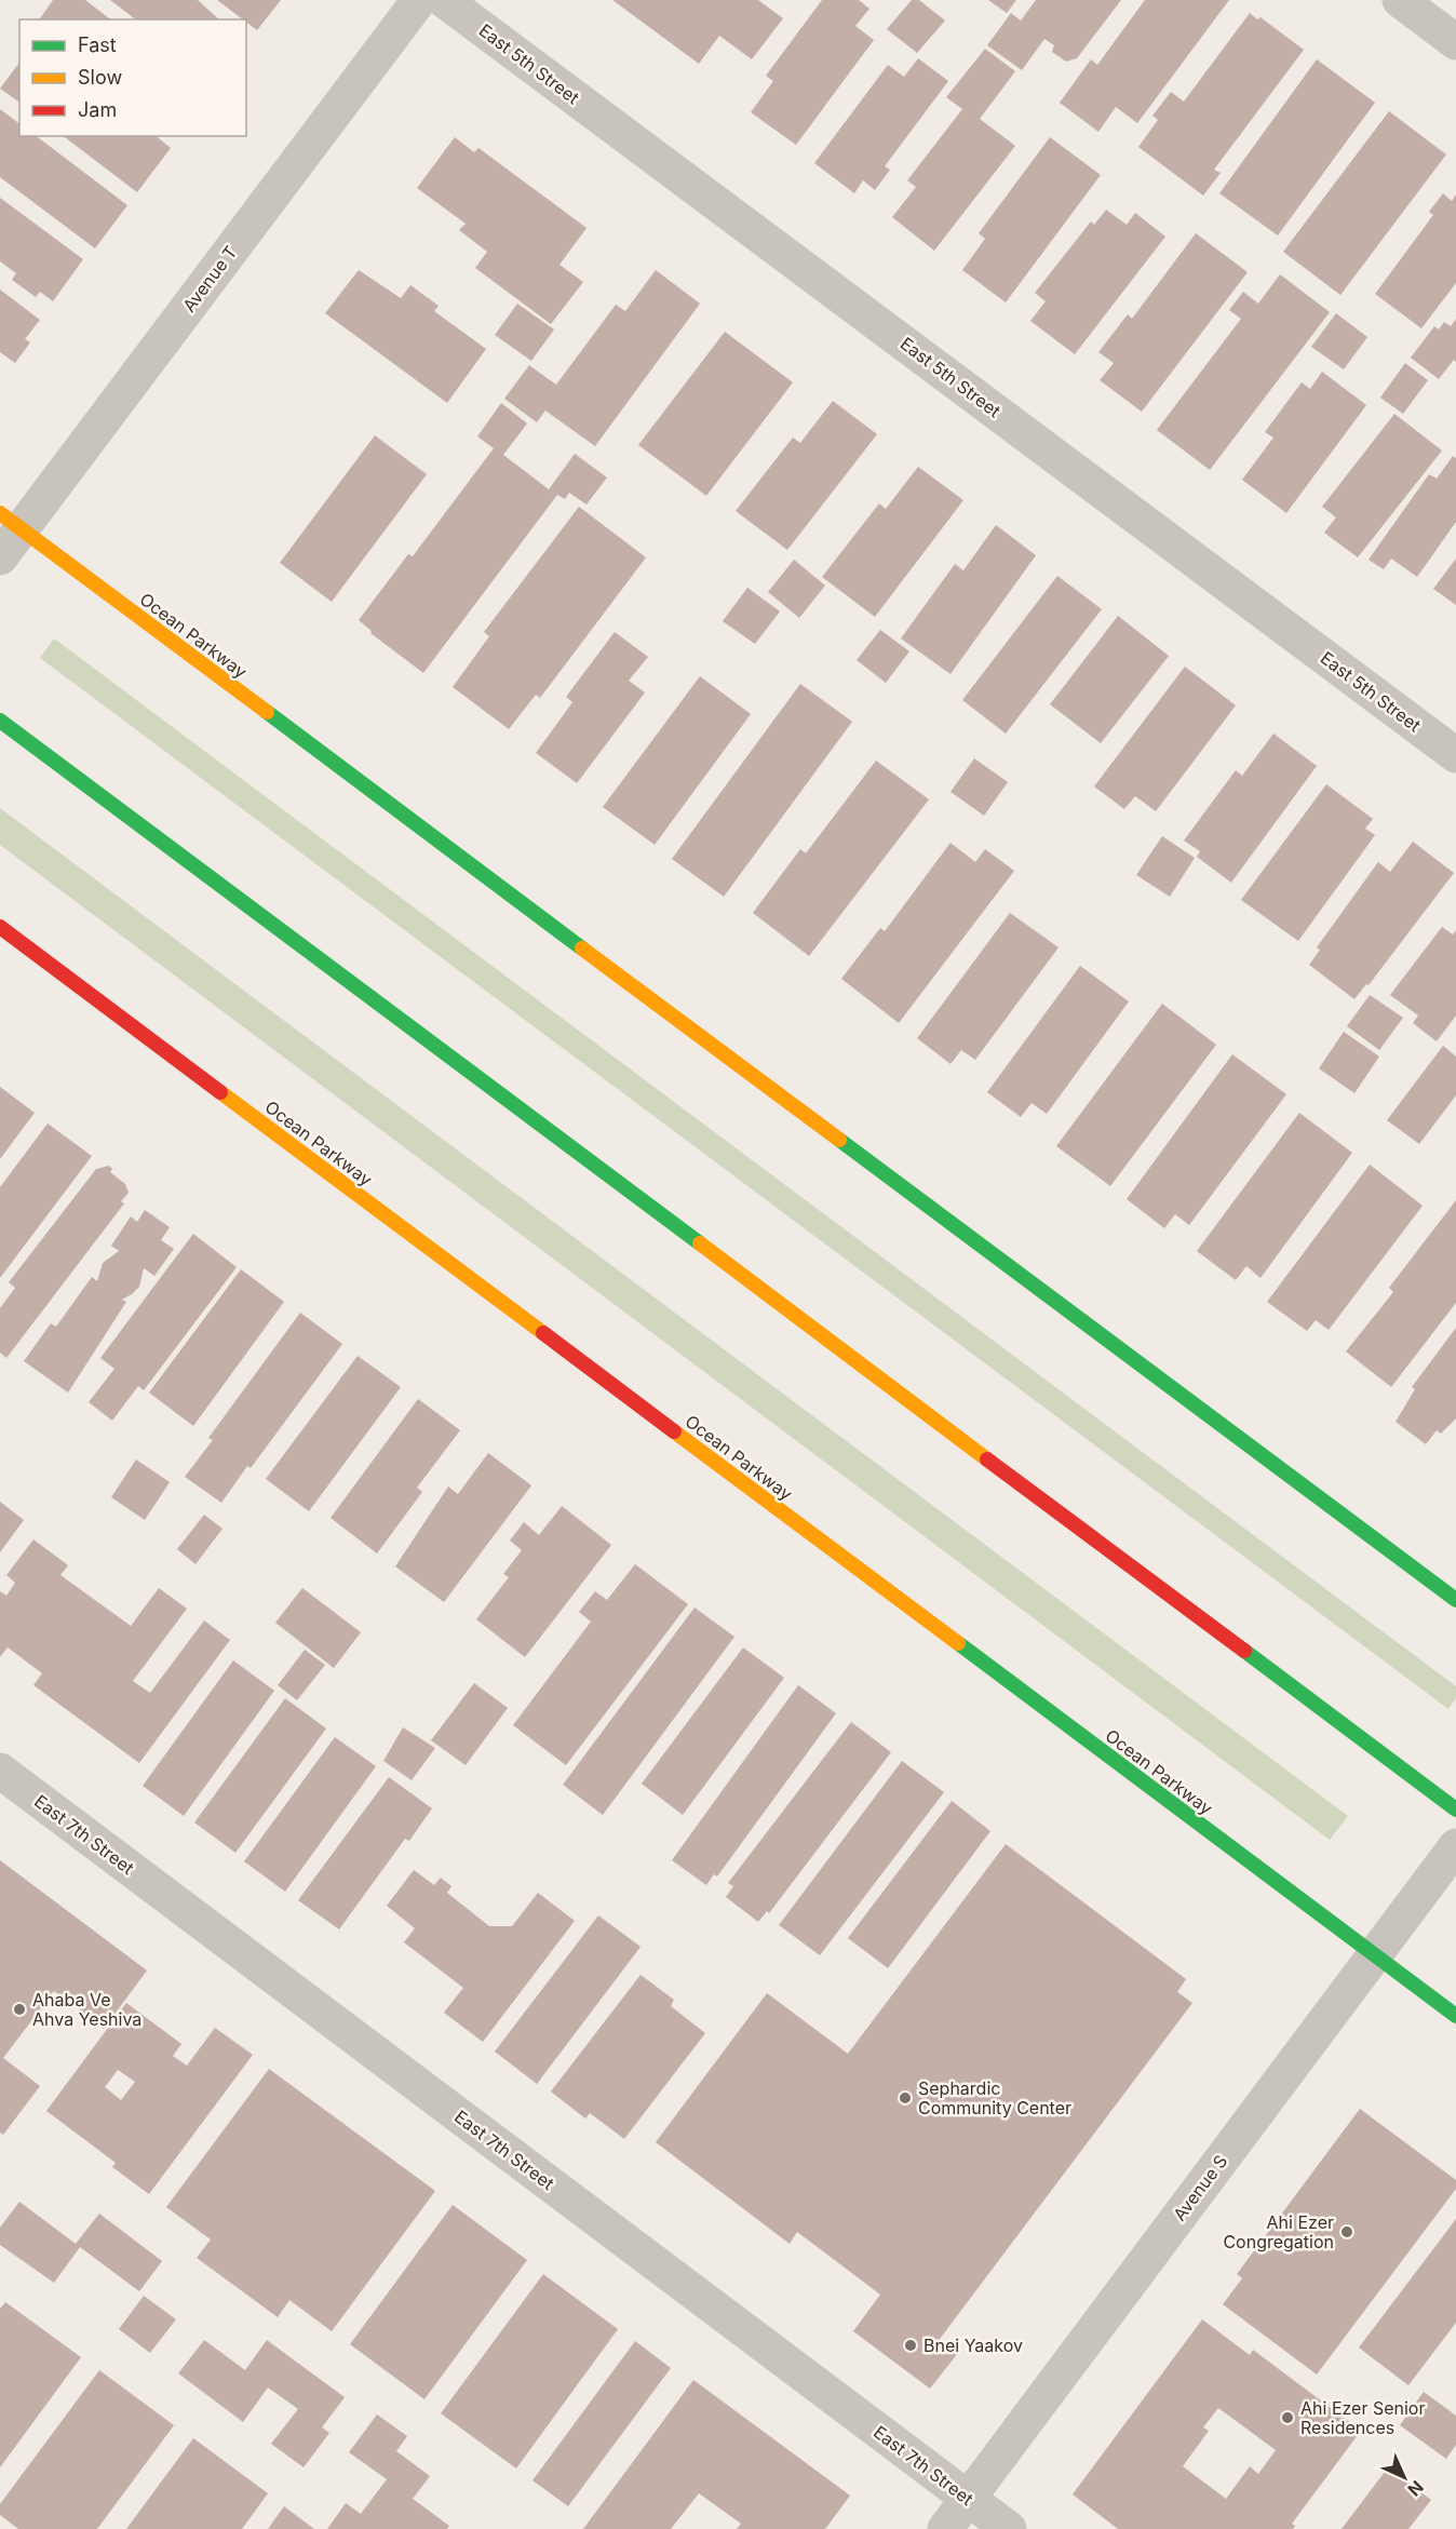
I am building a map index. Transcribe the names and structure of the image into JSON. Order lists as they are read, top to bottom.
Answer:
{
  "streets": {
    "street": [
      "East 5th Street",
      "Avenue T",
      "Ocean Parkway",
      "East 7th Street",
      "Avenue S"
    ]
  },
  "crossings": [
    ["Avenue T", "Ocean Parkway"],
    ["Ocean Parkway", "Avenue S"],
    ["East 7th Street", "Avenue S"]
  ],
  "places": [
    "Ahaba Ve Ahva Yeshiva",
    "Sephardic Community Center",
    "Ahi Ezer Congregation",
    "Bnei Yaakov",
    "Ahi Ezer Senior Residences"
  ],
  "legend": ["Fast", "Slow", "Jam"],
  "north": "bottom right"
}
